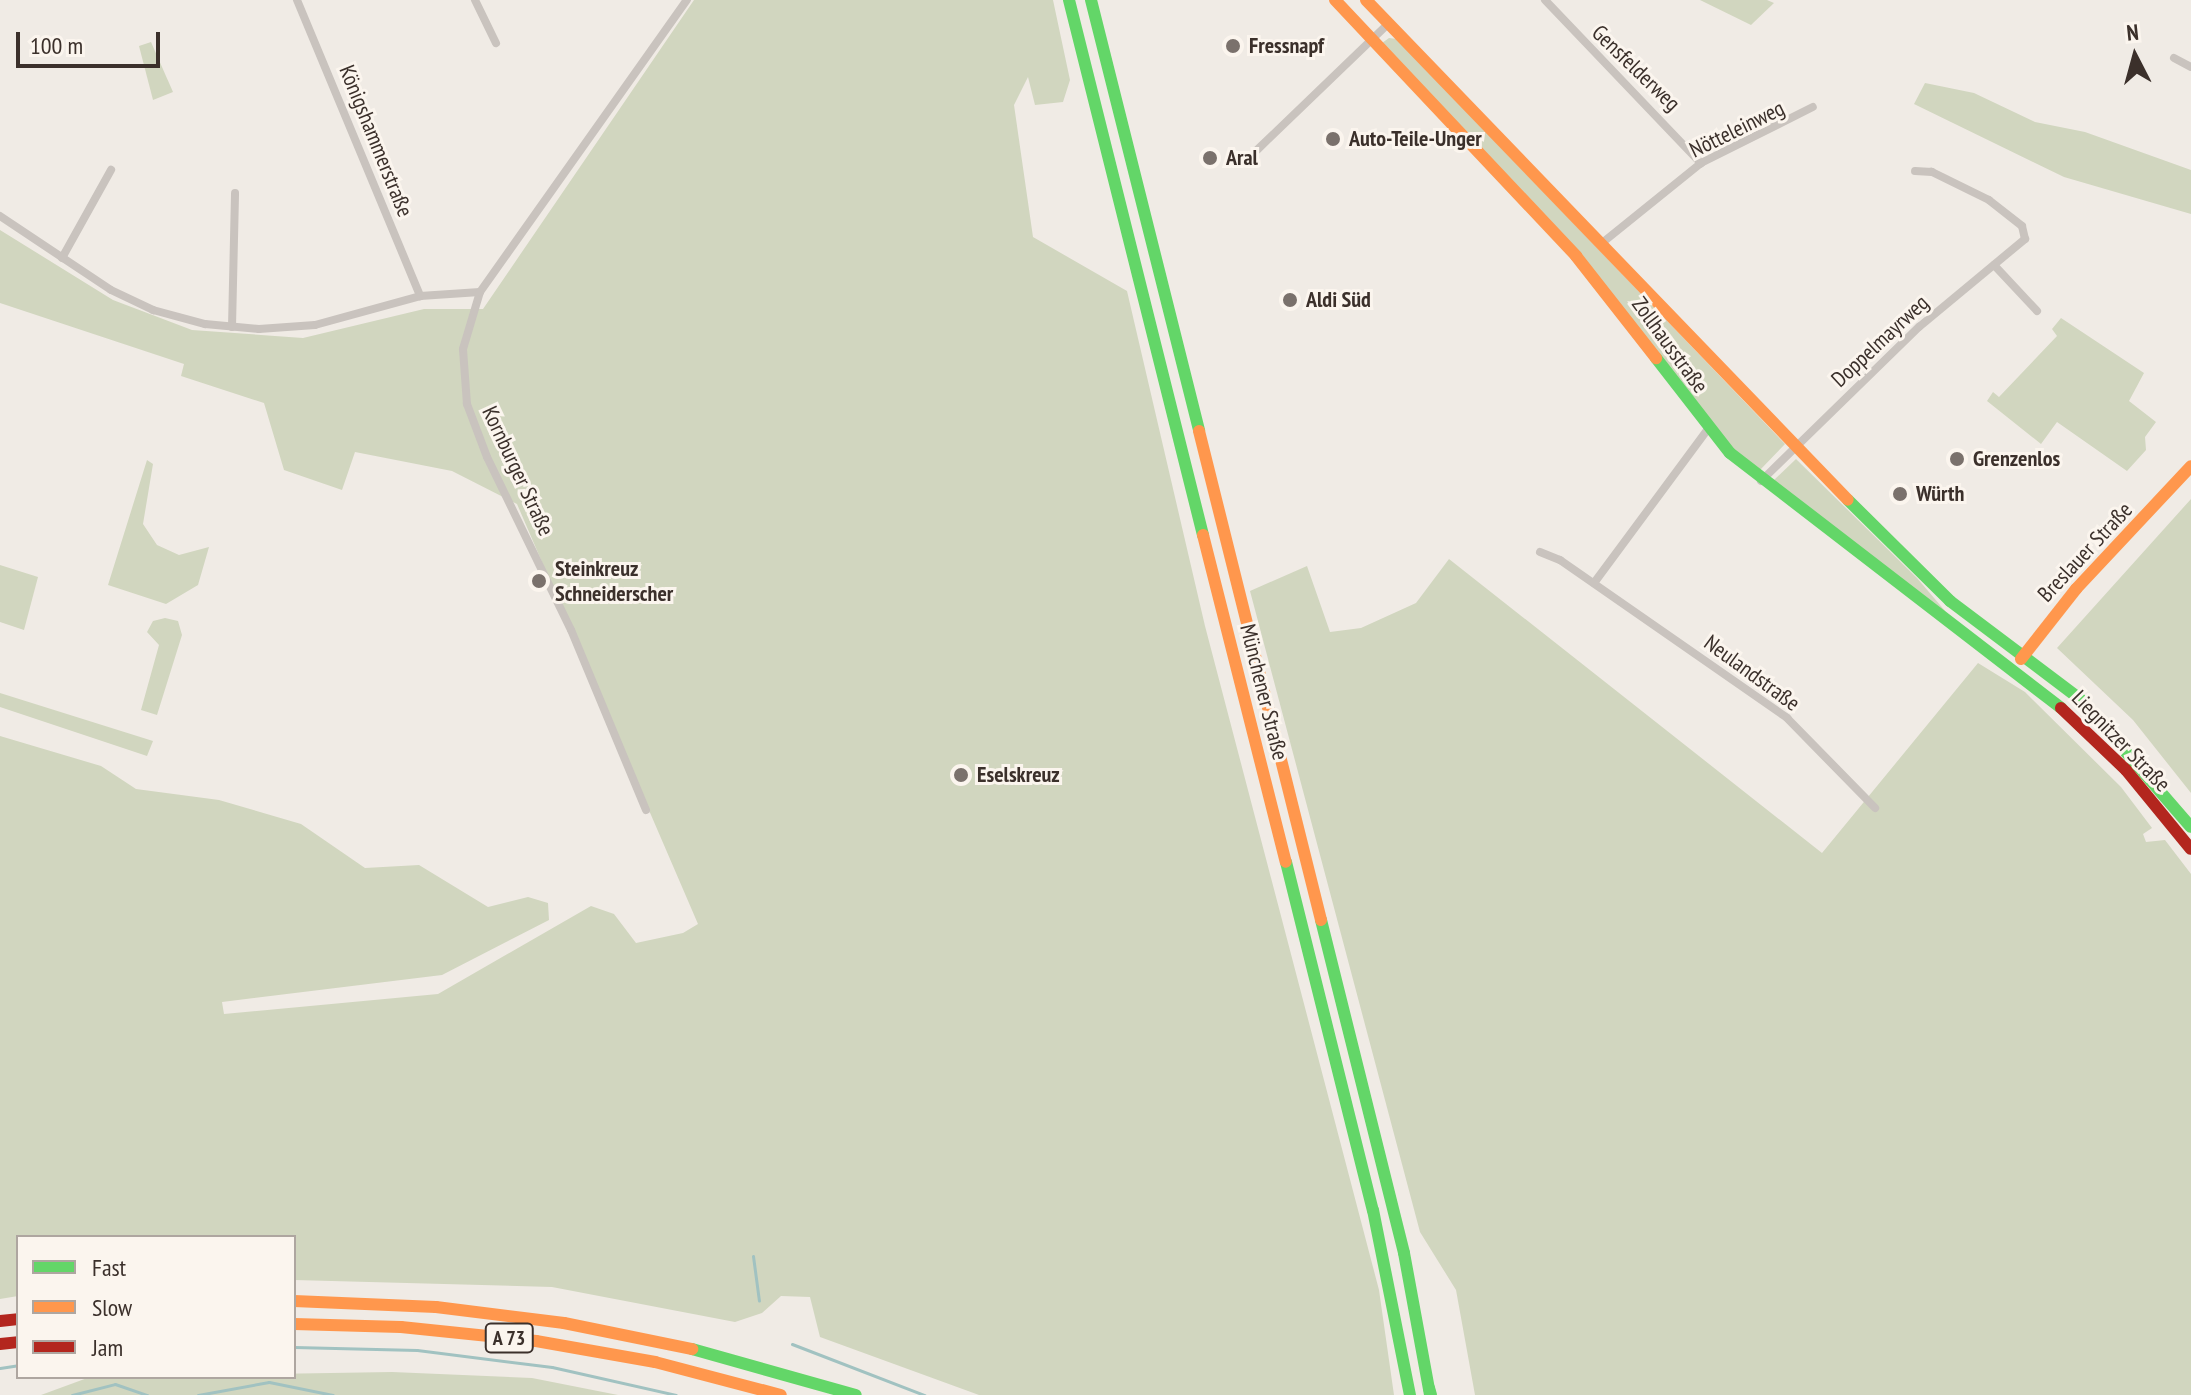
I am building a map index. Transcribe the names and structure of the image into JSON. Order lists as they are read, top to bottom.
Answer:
{
  "streets": {
    "main road": [
      "Zollhausstraße",
      "Breslauer Straße",
      "Münchener Straße",
      "Liegnitzer Straße",
      "A 73"
    ],
    "street": [
      "Gensfelderweg",
      "Nötteleinweg",
      "Königshammerstraße",
      "Doppelmayrweg",
      "Kornburger Straße",
      "Neulandstraße"
    ]
  },
  "crossings": [
    ["Gensfelderweg", "Nötteleinweg"],
    ["Nötteleinweg", "Zollhausstraße"],
    ["Doppelmayrweg", "Zollhausstraße"],
    ["Zollhausstraße", "Breslauer Straße"],
    ["Zollhausstraße", "Liegnitzer Straße"],
    ["Breslauer Straße", "Liegnitzer Straße"]
  ],
  "places": [
    "Fressnapf",
    "Auto-Teile-Unger",
    "Aral",
    "Aldi Süd",
    "Grenzenlos",
    "Würth",
    "Steinkreuz Schneiderscher",
    "Eselskreuz"
  ],
  "legend": ["Fast", "Slow", "Jam"],
  "scale_bar": "100 m",
  "north": "top"
}
